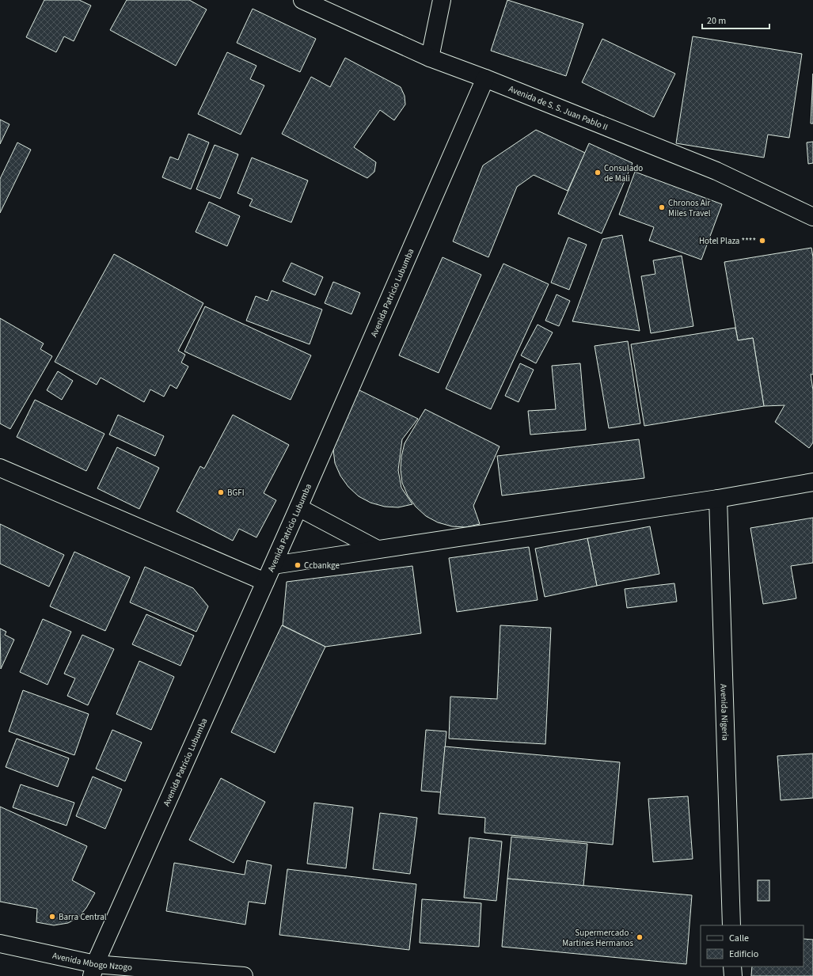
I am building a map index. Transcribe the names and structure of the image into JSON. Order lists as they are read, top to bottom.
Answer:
{
  "streets": {
    "street": [
      "Avenida de S. S. Juan Pablo II",
      "Avenida Patricio Lubumba",
      "Avenida Nigeria",
      "Avenida Mbogo Nzogo"
    ]
  },
  "crossings": [
    ["Avenida de S. S. Juan Pablo II", "Avenida Patricio Lubumba"],
    ["Avenida Patricio Lubumba", "Avenida Mbogo Nzogo"]
  ],
  "places": [
    "Consulado de Mali",
    "Chronos Air Miles Travel",
    "Hotel Plaza ****",
    "BGFI",
    "Ccbankge",
    "Barra Central",
    "Supermercado - Martines Hermanos"
  ],
  "legend": ["Calle", "Edificio"],
  "scale_bar": "20 m"
}
